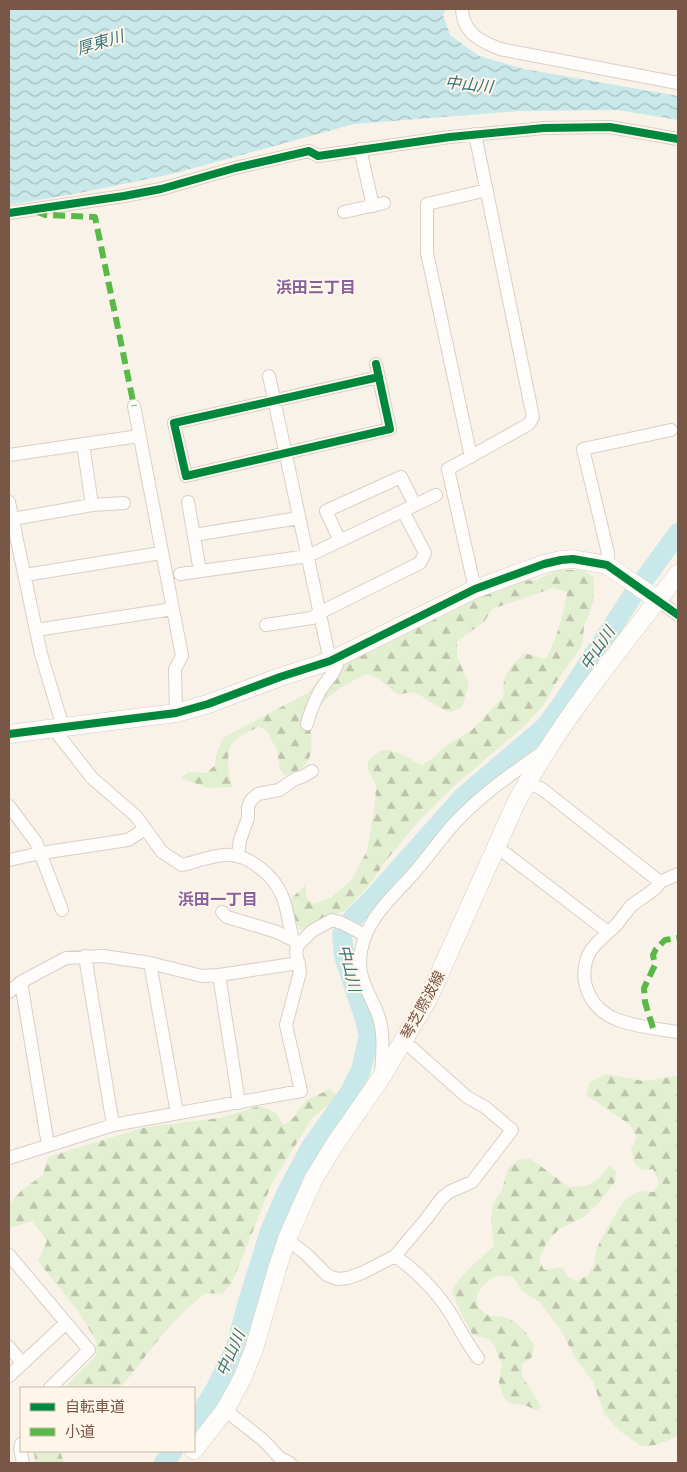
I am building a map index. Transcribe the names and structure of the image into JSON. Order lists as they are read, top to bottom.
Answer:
{
  "streets": {
    "main road": ["琴芝際波線"]
  },
  "districts": ["浜田三丁目", "浜田一丁目"],
  "water": ["厚東川", "中山川"],
  "legend": ["自転車道", "小道"]
}
